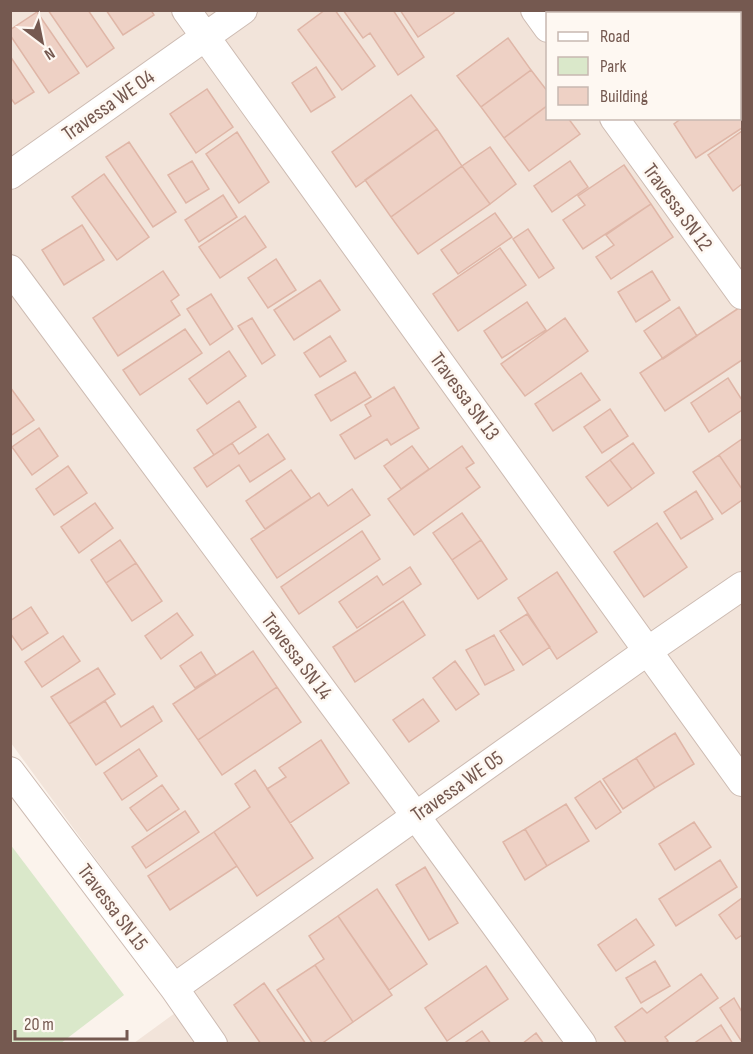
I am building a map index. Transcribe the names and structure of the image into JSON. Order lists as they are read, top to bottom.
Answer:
{
  "streets": {
    "street": [
      "Travessa WE 04",
      "Travessa SN 12",
      "Travessa SN 13",
      "Travessa SN 14",
      "Travessa WE 05",
      "Travessa SN 15"
    ]
  },
  "crossings": [
    ["Travessa WE 04", "Travessa SN 13"],
    ["Travessa SN 13", "Travessa WE 05"],
    ["Travessa SN 14", "Travessa WE 05"],
    ["Travessa WE 05", "Travessa SN 15"]
  ],
  "legend": ["Road", "Park", "Building"],
  "scale_bar": "20 m",
  "north": "bottom right"
}
